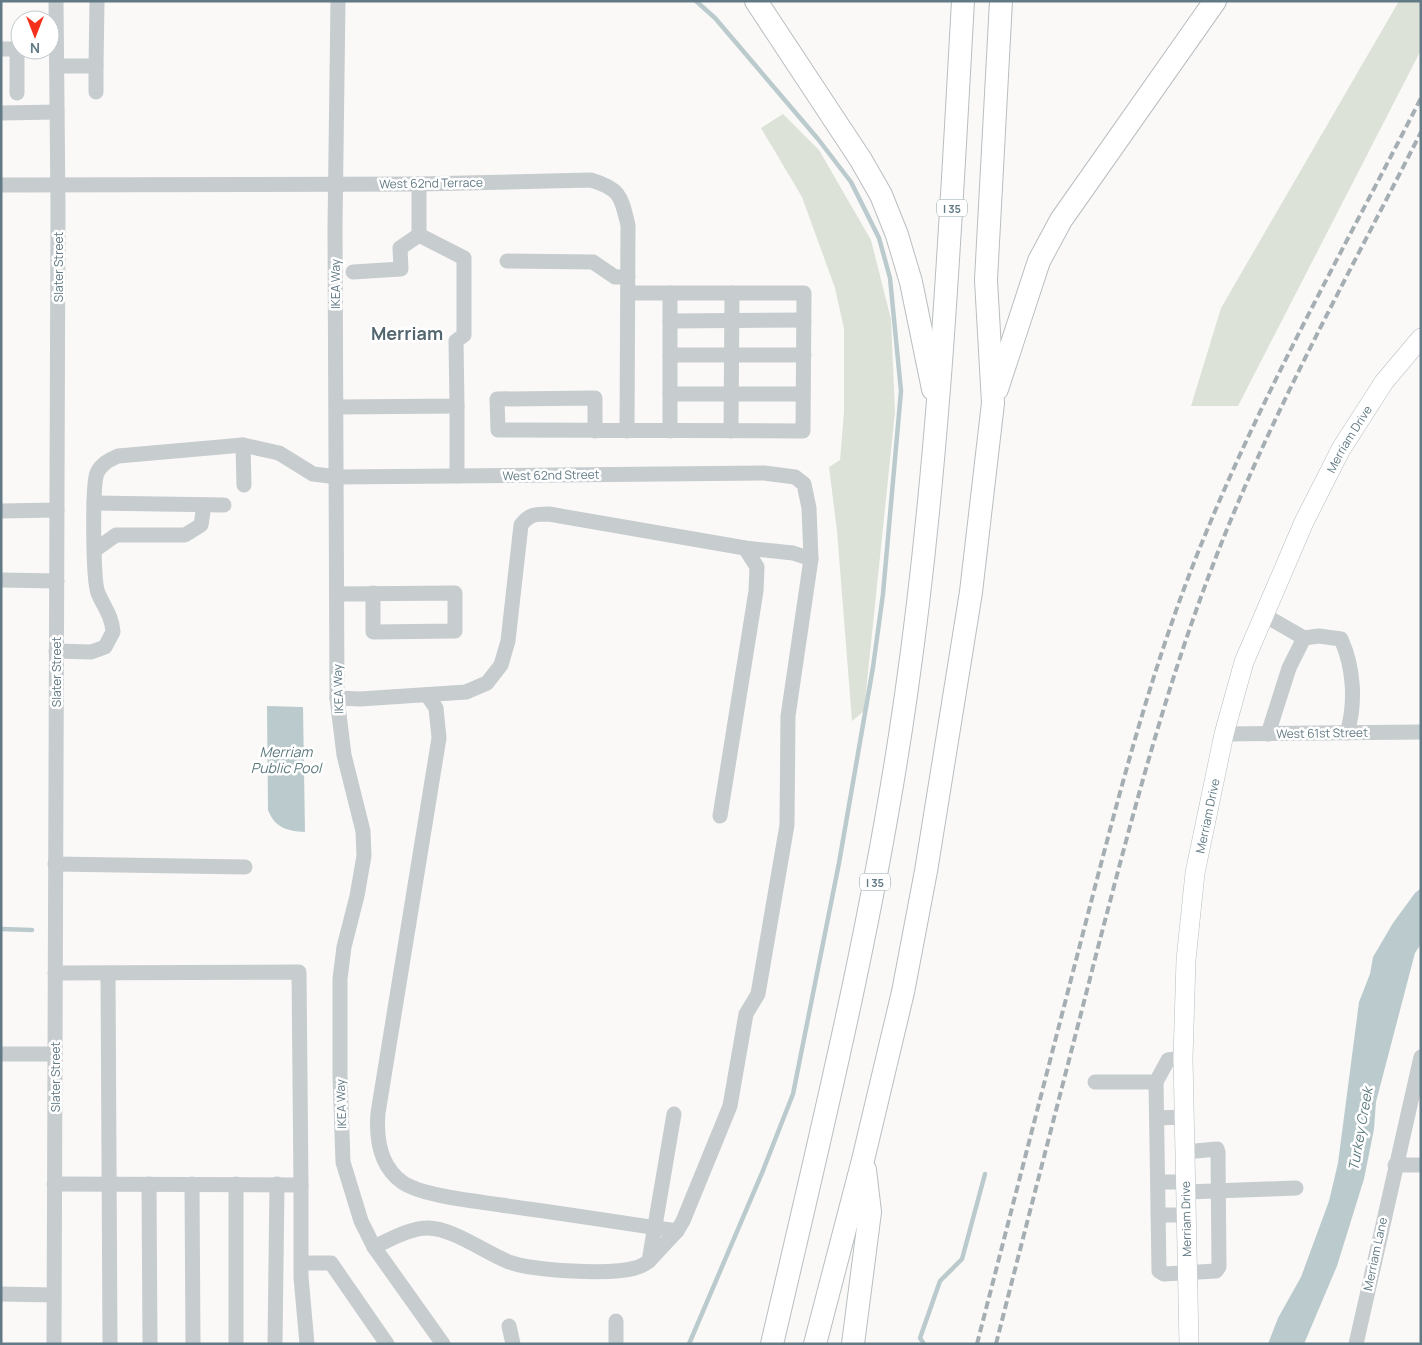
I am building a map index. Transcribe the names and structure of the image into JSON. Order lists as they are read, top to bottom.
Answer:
{
  "streets": {
    "highway": ["I 35"],
    "main road": ["Merriam Drive"],
    "street": [
      "West 62nd Terrace",
      "Slater Street",
      "IKEA Way",
      "West 62nd Street",
      "West 61st Street",
      "Merriam Lane"
    ]
  },
  "crossings": [
    ["West 62nd Terrace", "Slater Street"],
    ["West 62nd Terrace", "IKEA Way"],
    ["Slater Street", "West 62nd Street"],
    ["IKEA Way", "West 62nd Street"],
    ["Merriam Drive", "West 61st Street"]
  ],
  "districts": ["Merriam"],
  "water": ["Merriam Public Pool", "Turkey Creek"],
  "north": "bottom"
}
